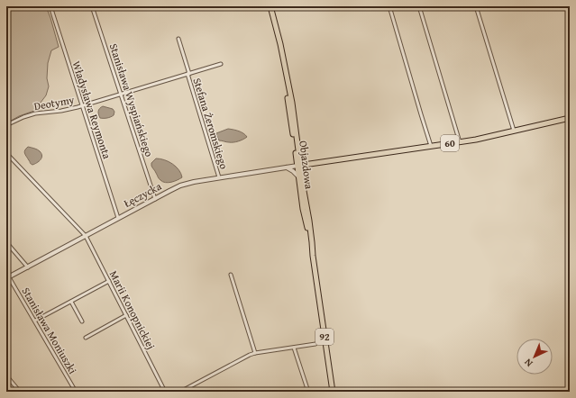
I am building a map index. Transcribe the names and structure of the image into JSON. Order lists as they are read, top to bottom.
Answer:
{
  "streets": {
    "main road": ["60", "Objazdowa", "92"],
    "street": [
      "Stanisława Wyspiańskiego",
      "Deotymy",
      "Władysława Reymonta",
      "Stefana Żeromskiego",
      "Łęczycka",
      "Marii Konopnickiej",
      "Stanisława Moniuszki"
    ]
  },
  "crossings": [
    ["Stanisława Wyspiańskiego", "Deotymy"],
    ["Stanisława Wyspiańskiego", "Łęczycka"],
    ["Deotymy", "Władysława Reymonta"],
    ["Deotymy", "Stefana Żeromskiego"],
    ["Władysława Reymonta", "Łęczycka"],
    ["Stefana Żeromskiego", "Łęczycka"],
    ["60", "Objazdowa"],
    ["60", "Łęczycka"],
    ["Objazdowa", "Łęczycka"],
    ["Łęczycka", "Marii Konopnickiej"],
    ["Łęczycka", "Stanisława Moniuszki"]
  ],
  "north": "bottom left"
}
